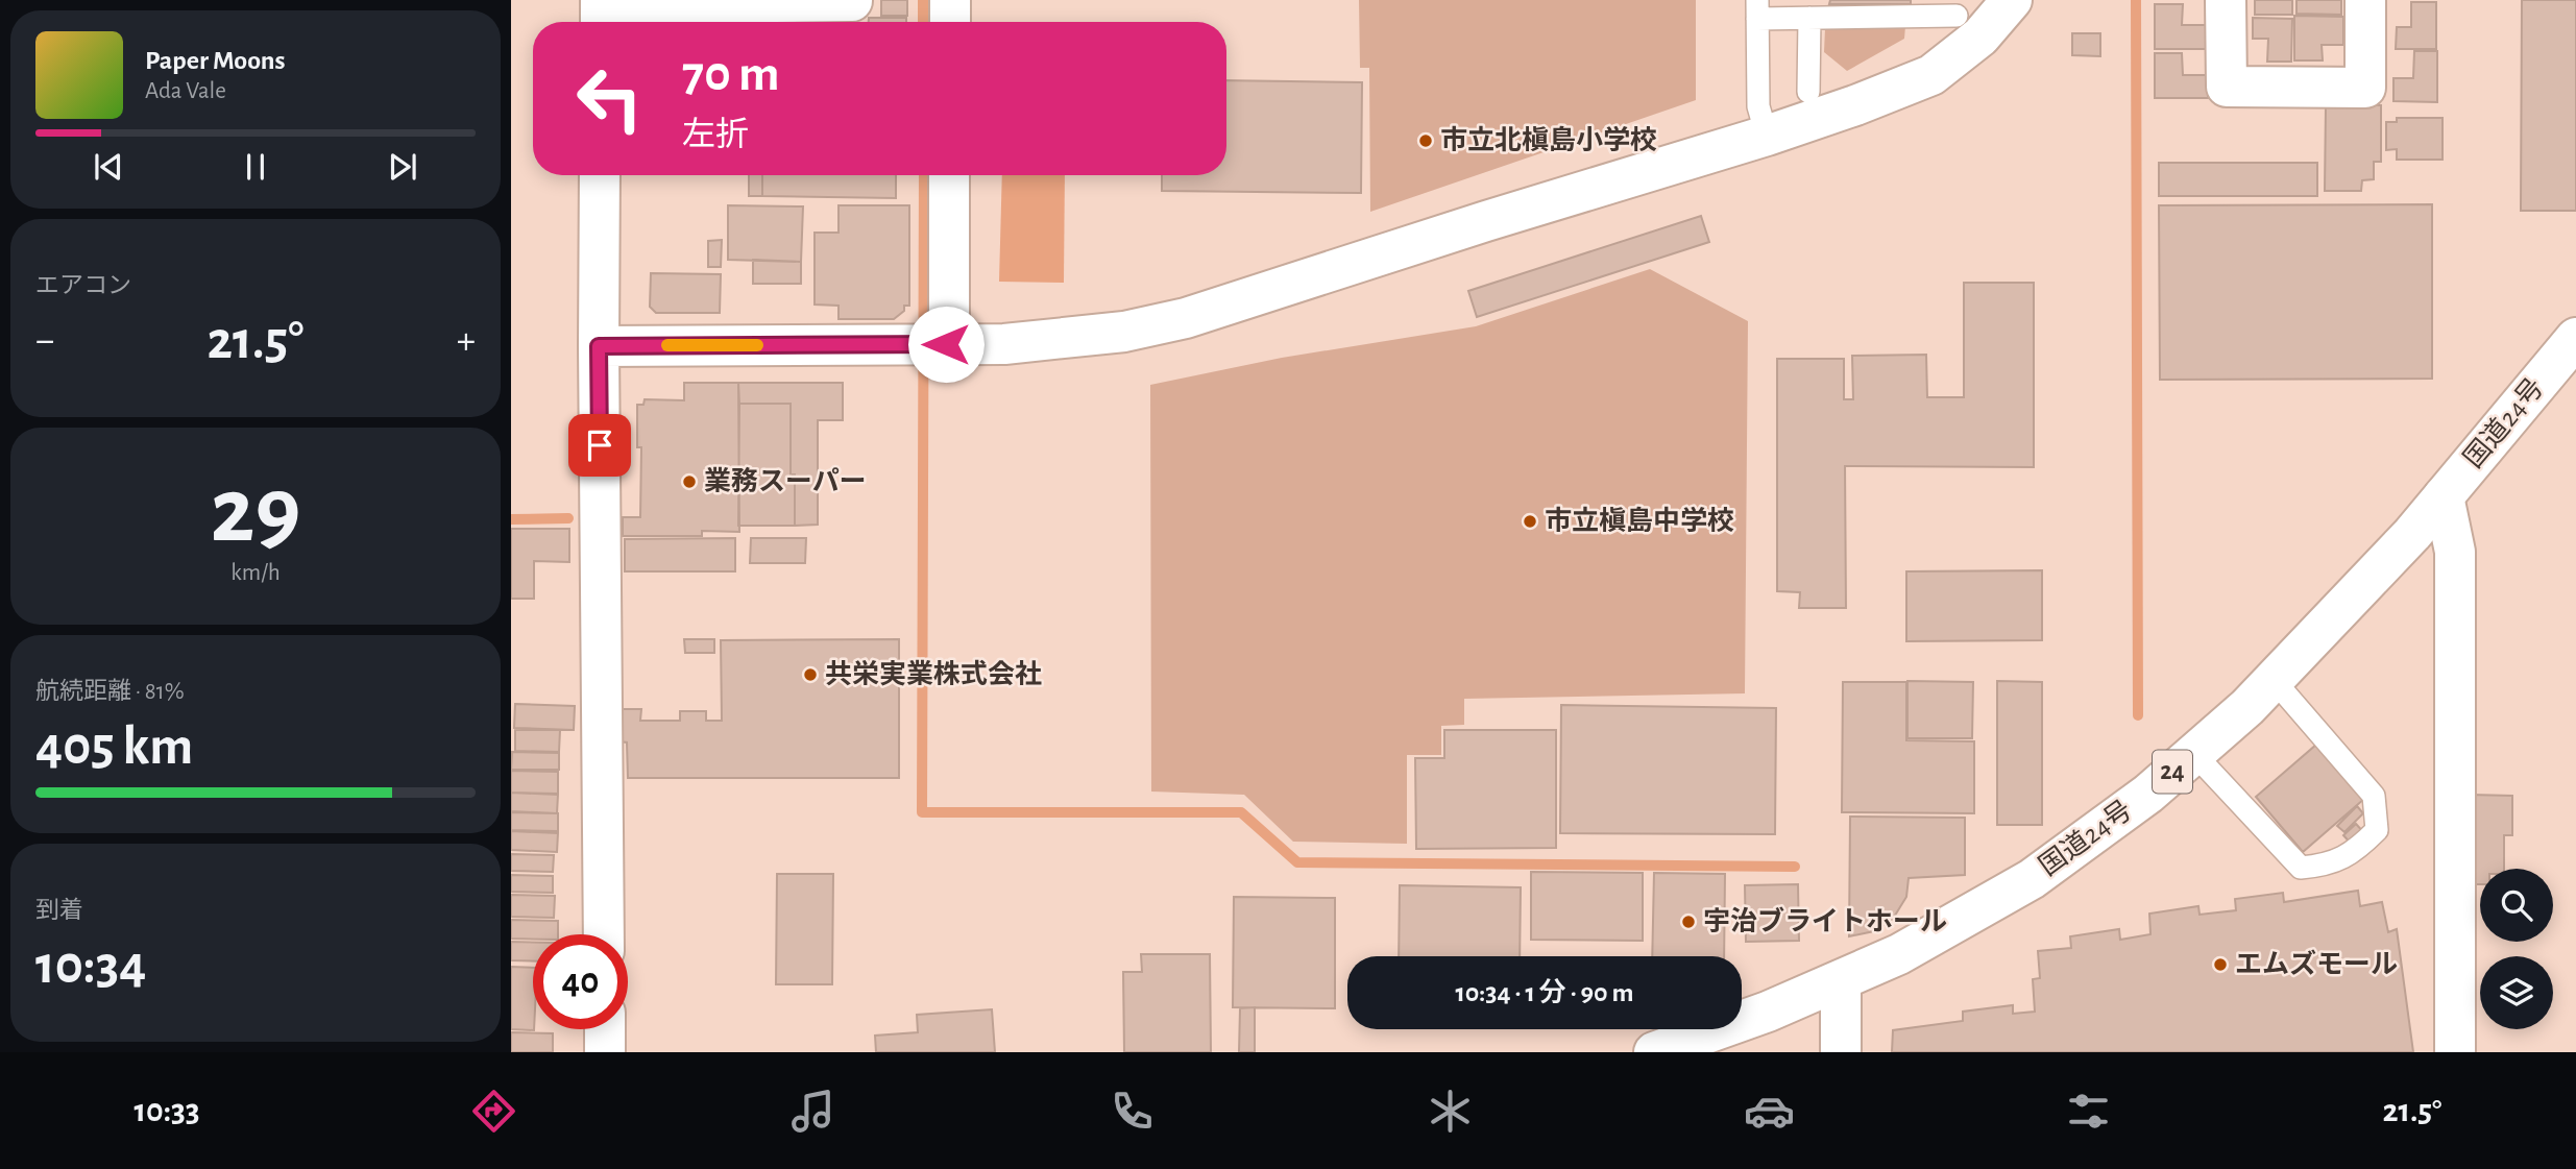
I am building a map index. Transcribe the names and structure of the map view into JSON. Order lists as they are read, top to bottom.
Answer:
{
  "streets": {
    "main road": ["国道24号", "24"]
  },
  "places": [
    "市立北槇島小学校",
    "業務スーパー",
    "市立槇島中学校",
    "共栄実業株式会社",
    "宇治ブライトホール",
    "エムズモール"
  ],
  "page": {
    "turn": ["70 m", "左折"],
    "song": ["Paper Moons", "Ada Vale"],
    "tile": [
      "エアコン",
      ["29", "km/h"],
      ["航続距離 · 81%", "405 km"],
      ["到着", "10:34"]
    ],
    "heat": ["−", "21.5°", "+"],
    "limit": "40",
    "trip": "10:34 · 1 分 · 90 m",
    "tabs": ["10:33", "21.5°"]
  }
}
